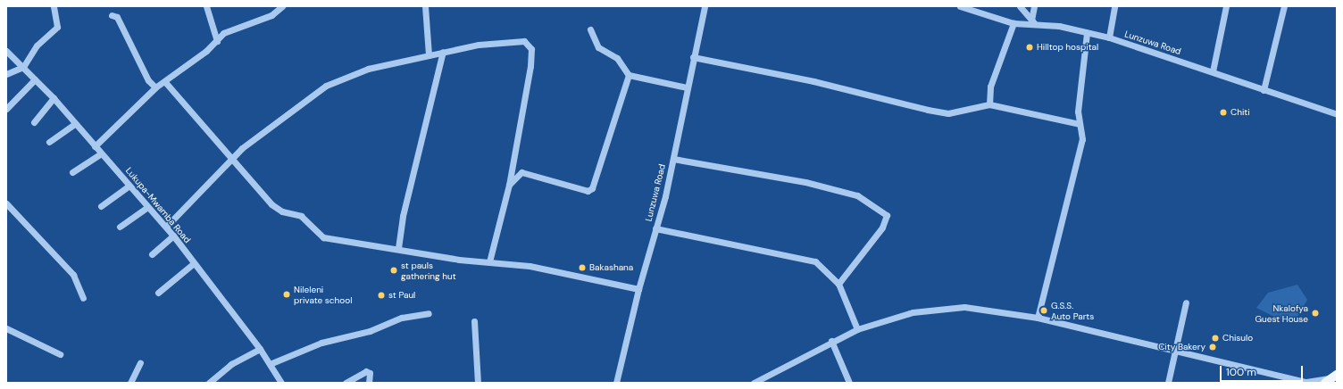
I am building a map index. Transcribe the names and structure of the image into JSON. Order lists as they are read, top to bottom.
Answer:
{
  "streets": {
    "street": ["Lunzuwa Road", "Lukupa-Mwamba Road"]
  },
  "places": [
    "Hilltop hospital",
    "Chiti",
    "Bakashana",
    "st pauls gathering hut",
    "Nileleni private school",
    "st Paul",
    "G.S.S. Auto Parts",
    "Nkalofya Guest House",
    "Chisulo",
    "City Bakery"
  ],
  "scale_bar": "100 m"
}
